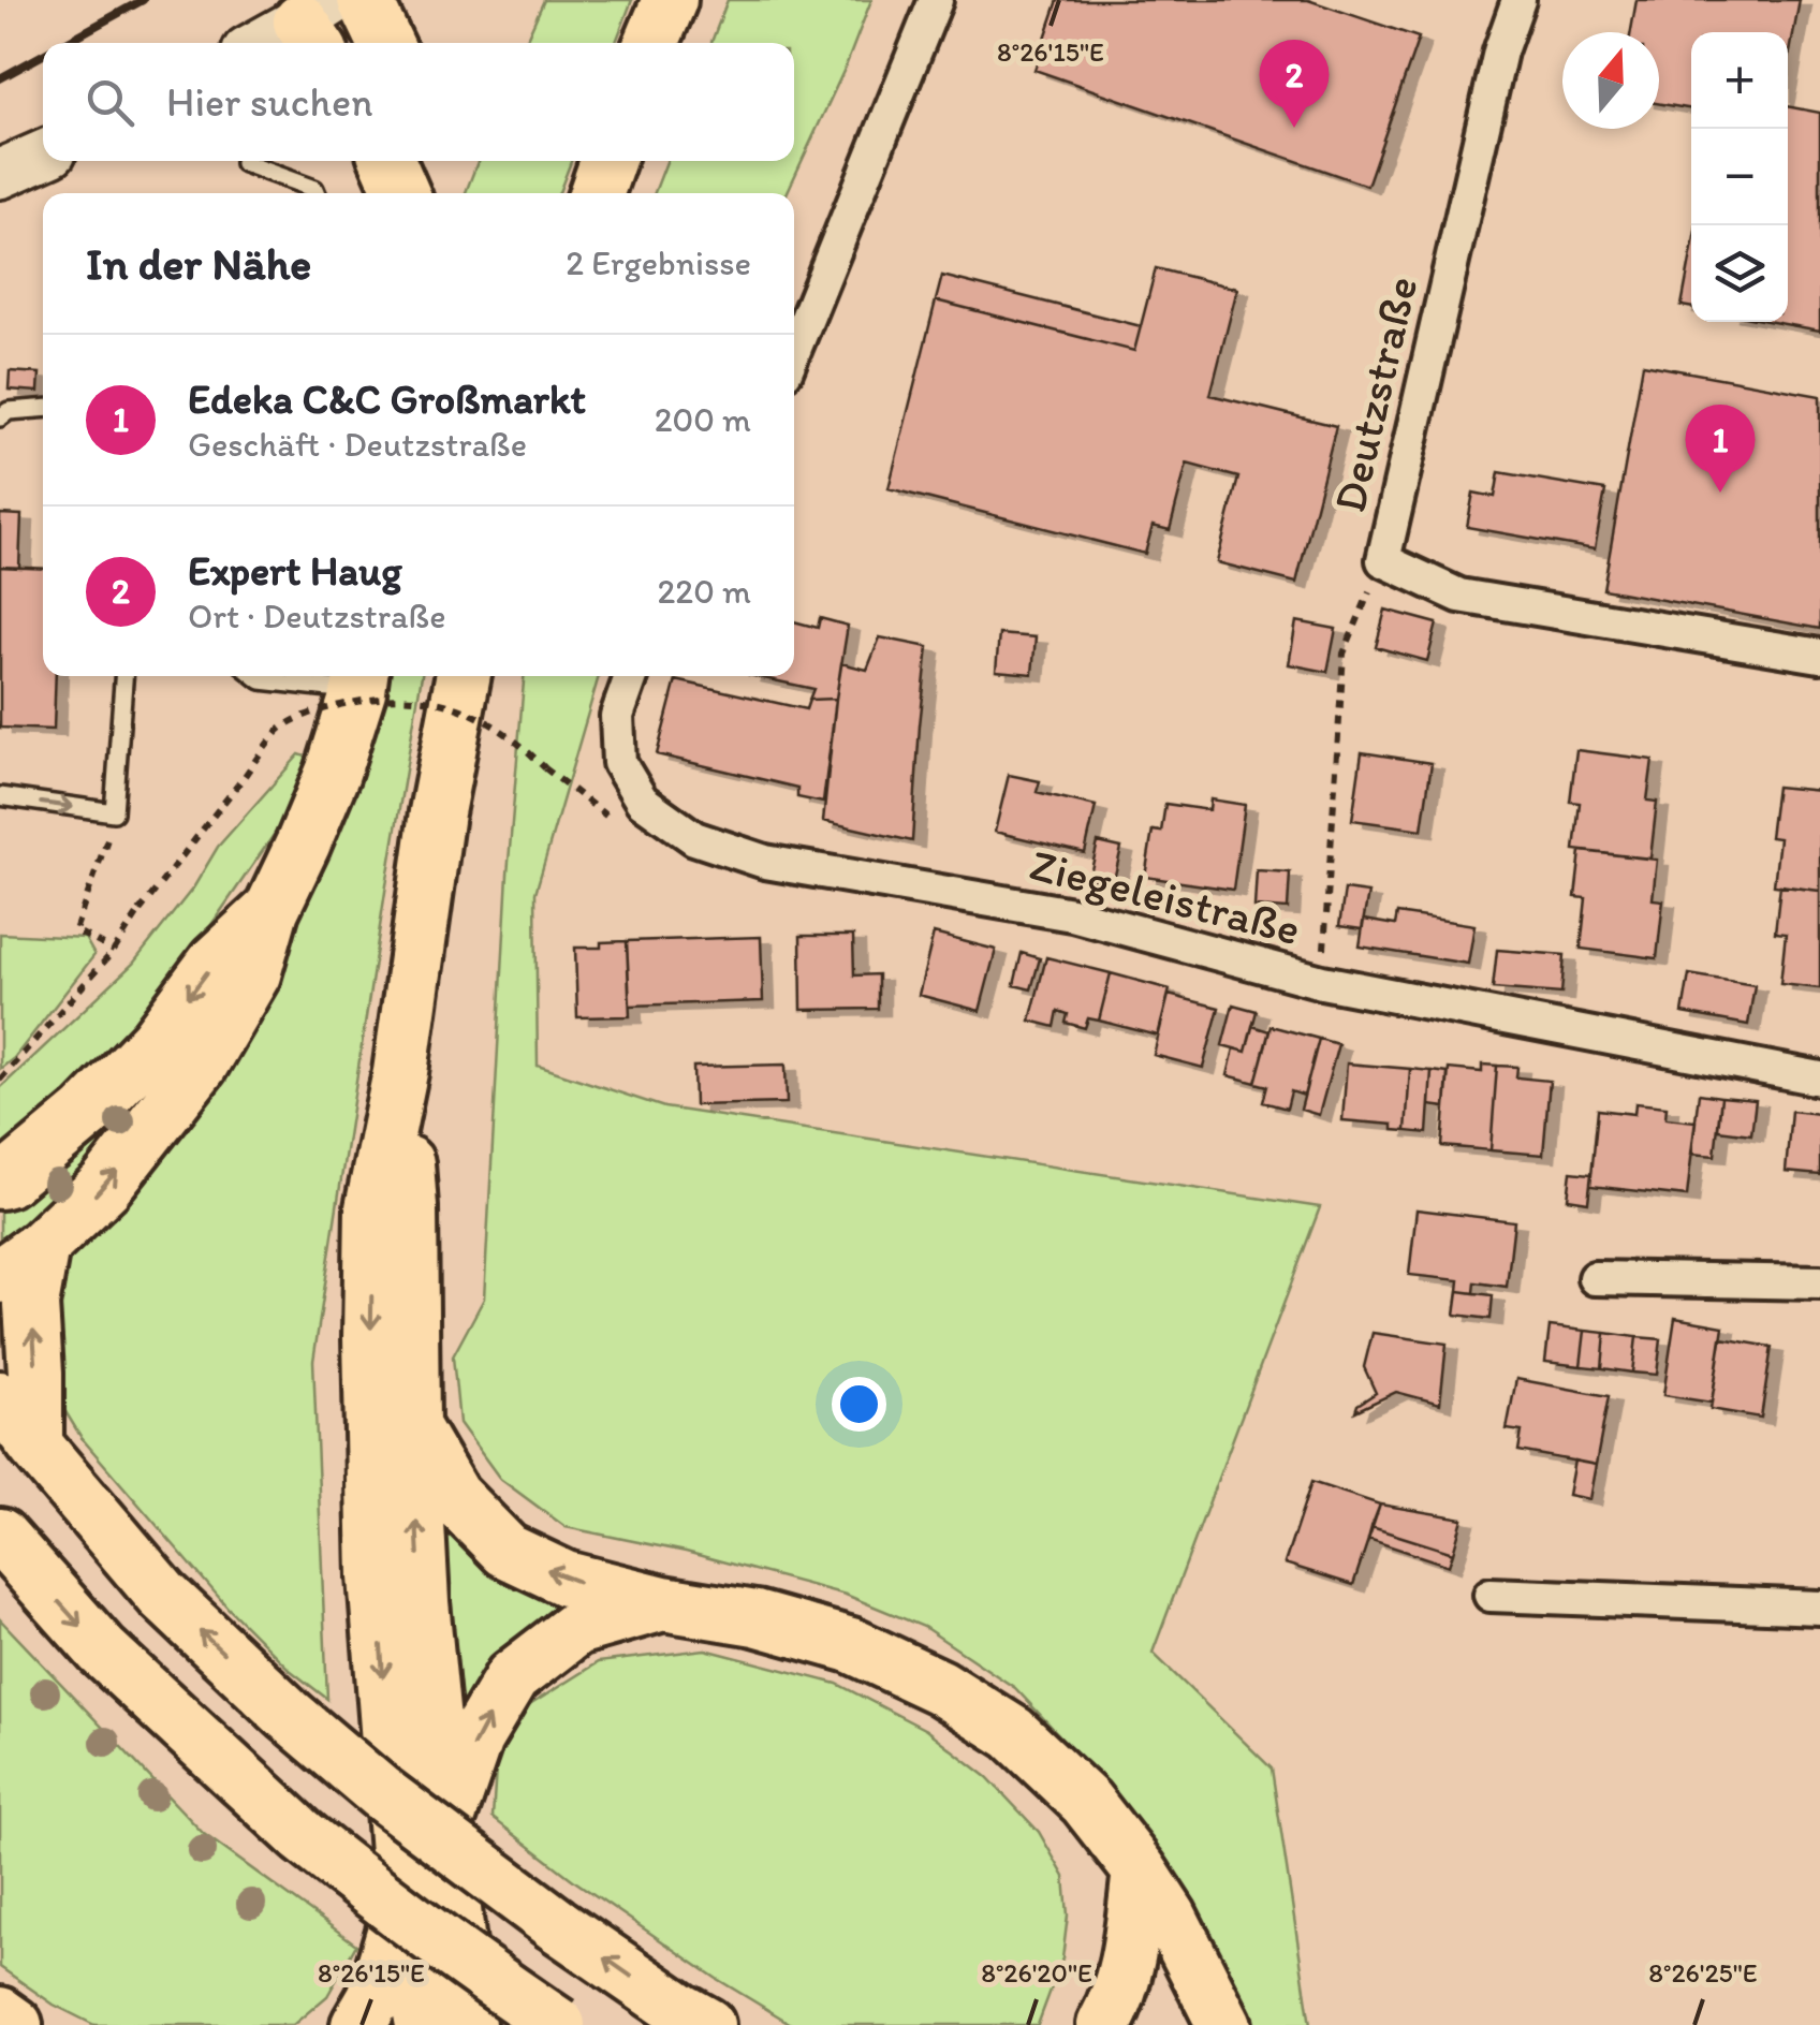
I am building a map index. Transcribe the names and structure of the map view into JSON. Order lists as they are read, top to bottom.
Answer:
{
  "streets": {
    "street": ["Deutzstraße", "Ziegeleistraße"]
  },
  "north": "top",
  "page": {
    "map_buttons": ["+", "−"],
    "pins": ["2", "1"],
    "search": "Hier suchen",
    "heading": ["In der Nähe", "2 Ergebnisse"],
    "list": [
      {
        "mark": "1",
        "name": "Edeka C&C Großmarkt",
        "note": "Geschäft · Deutzstraße",
        "value": "200 m"
      },
      {
        "mark": "2",
        "name": "Expert Haug",
        "note": "Ort · Deutzstraße",
        "value": "220 m"
      }
    ]
  },
  "coordinates": ["8°26'15\"E", "8°26'20\"E", "8°26'25\"E"]
}
